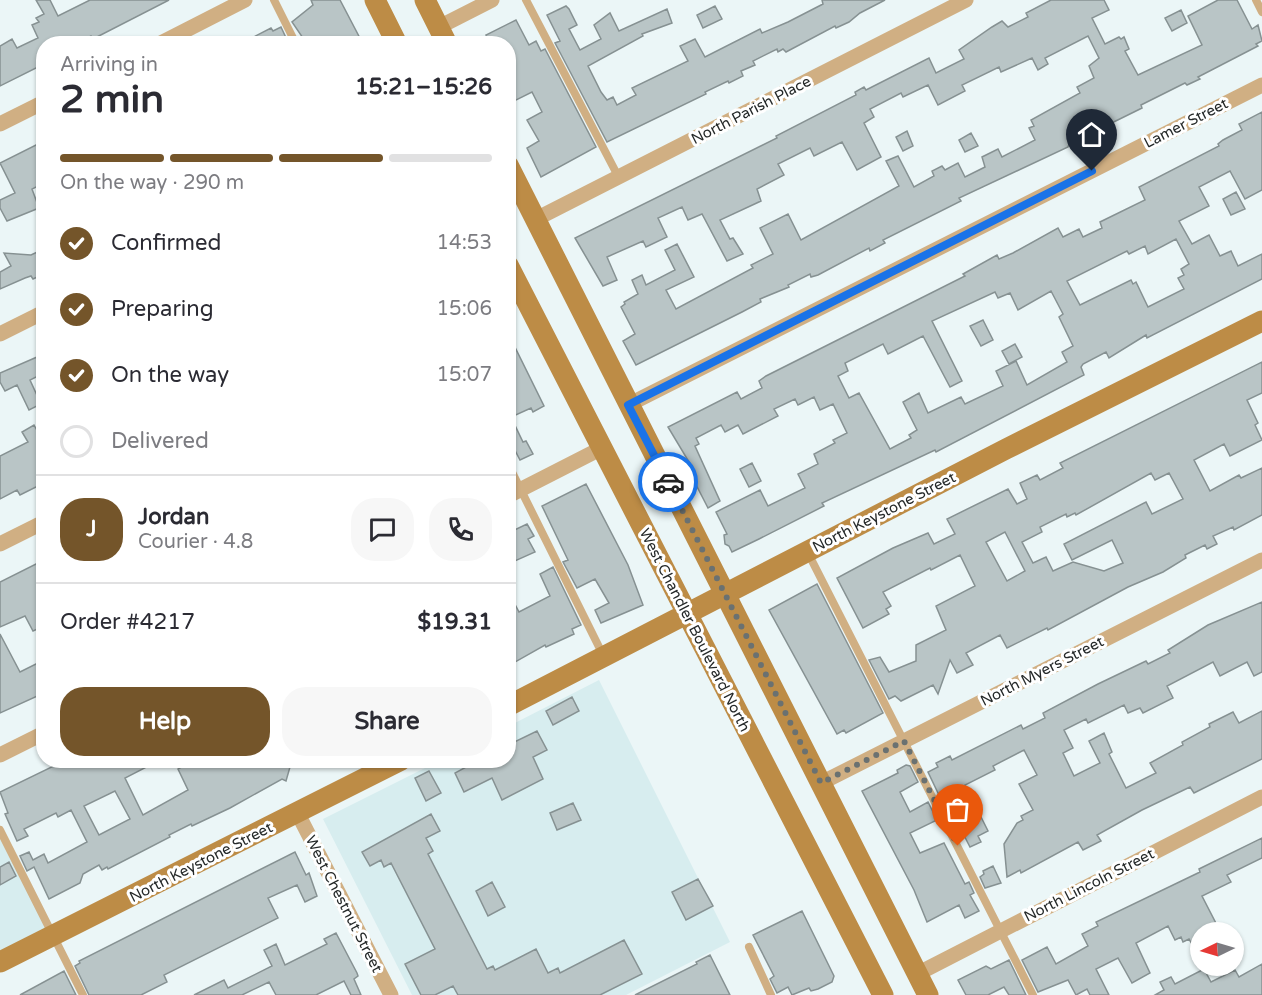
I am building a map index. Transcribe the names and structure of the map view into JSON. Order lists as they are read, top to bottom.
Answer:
{
  "streets": {
    "main road": ["North Keystone Street", "West Chandler Boulevard North"],
    "street": [
      "North Parish Place",
      "Lamer Street",
      "North Myers Street",
      "North Lincoln Street",
      "West Chestnut Street"
    ]
  },
  "crossings": [
    ["North Keystone Street", "West Chandler Boulevard North"],
    ["North Keystone Street", "West Chestnut Street"]
  ],
  "north": "left",
  "page": {
    "heading": ["2 min", "Arriving in", "15:21–15:26"],
    "panel": [
      "Jordan",
      "Courier · 4.8",
      "Order #4217",
      "$19.31"
    ],
    "bar": "On the way · 290 m",
    "list": [
      ["Confirmed", "14:53"],
      ["Preparing", "15:06"],
      ["On the way", "15:07"],
      "Delivered"
    ],
    "round": "J",
    "buttons": ["Help", "Share"]
  }
}
